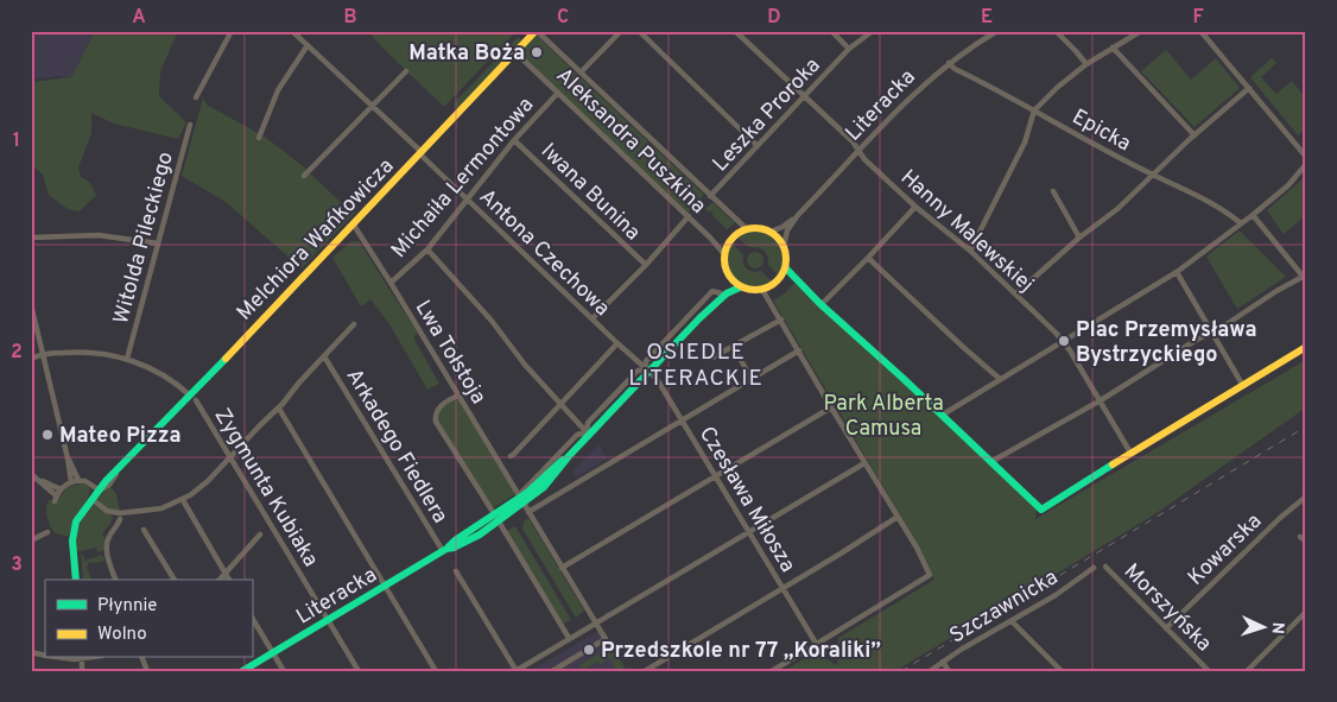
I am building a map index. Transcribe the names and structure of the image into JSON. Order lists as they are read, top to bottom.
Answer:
{
  "streets": {
    "street": [
      "Literacka",
      "Leszka Proroka",
      "Epicka",
      "Aleksandra Puszkina",
      "Michaiła Lermontowa",
      "Iwana Bunina",
      "Hanny Malewskiej",
      "Witolda Pileckiego",
      "Melchiora Wańkowicza",
      "Antona Czechowa",
      "Lwa Tołstoja",
      "Arkadego Fiedlera",
      "Zygmunta Kubiaka",
      "Czesława Miłosza",
      "Kowarska",
      "Szczawnicka",
      "Morszyńska"
    ]
  },
  "crossings": [
    ["Literacka", "Epicka"],
    ["Literacka", "Aleksandra Puszkina"],
    ["Literacka", "Hanny Malewskiej"],
    ["Literacka", "Antona Czechowa"],
    ["Literacka", "Lwa Tołstoja"],
    ["Literacka", "Arkadego Fiedlera"],
    ["Literacka", "Zygmunta Kubiaka"],
    ["Literacka", "Czesława Miłosza"],
    ["Leszka Proroka", "Aleksandra Puszkina"],
    ["Leszka Proroka", "Hanny Malewskiej"],
    ["Aleksandra Puszkina", "Michaiła Lermontowa"],
    ["Aleksandra Puszkina", "Melchiora Wańkowicza"],
    ["Michaiła Lermontowa", "Iwana Bunina"],
    ["Michaiła Lermontowa", "Antona Czechowa"],
    ["Michaiła Lermontowa", "Lwa Tołstoja"],
    ["Melchiora Wańkowicza", "Antona Czechowa"],
    ["Melchiora Wańkowicza", "Lwa Tołstoja"],
    ["Melchiora Wańkowicza", "Zygmunta Kubiaka"],
    ["Antona Czechowa", "Czesława Miłosza"],
    ["Kowarska", "Morszyńska"]
  ],
  "districts": ["OSIEDLE LITERACKIE"],
  "parks": ["Park Alberta Camusa"],
  "places": [
    "Matka Boża",
    "Plac Przemysława Bystrzyckiego",
    "Mateo Pizza",
    "Przedszkole nr 77 „Koraliki”"
  ],
  "legend": ["Płynnie", "Wolno"],
  "north": "right",
  "grid": {
    "columns": [
      "A",
      "B",
      "C",
      "D",
      "E",
      "F"
    ],
    "rows": ["1", "2", "3"]
  }
}
